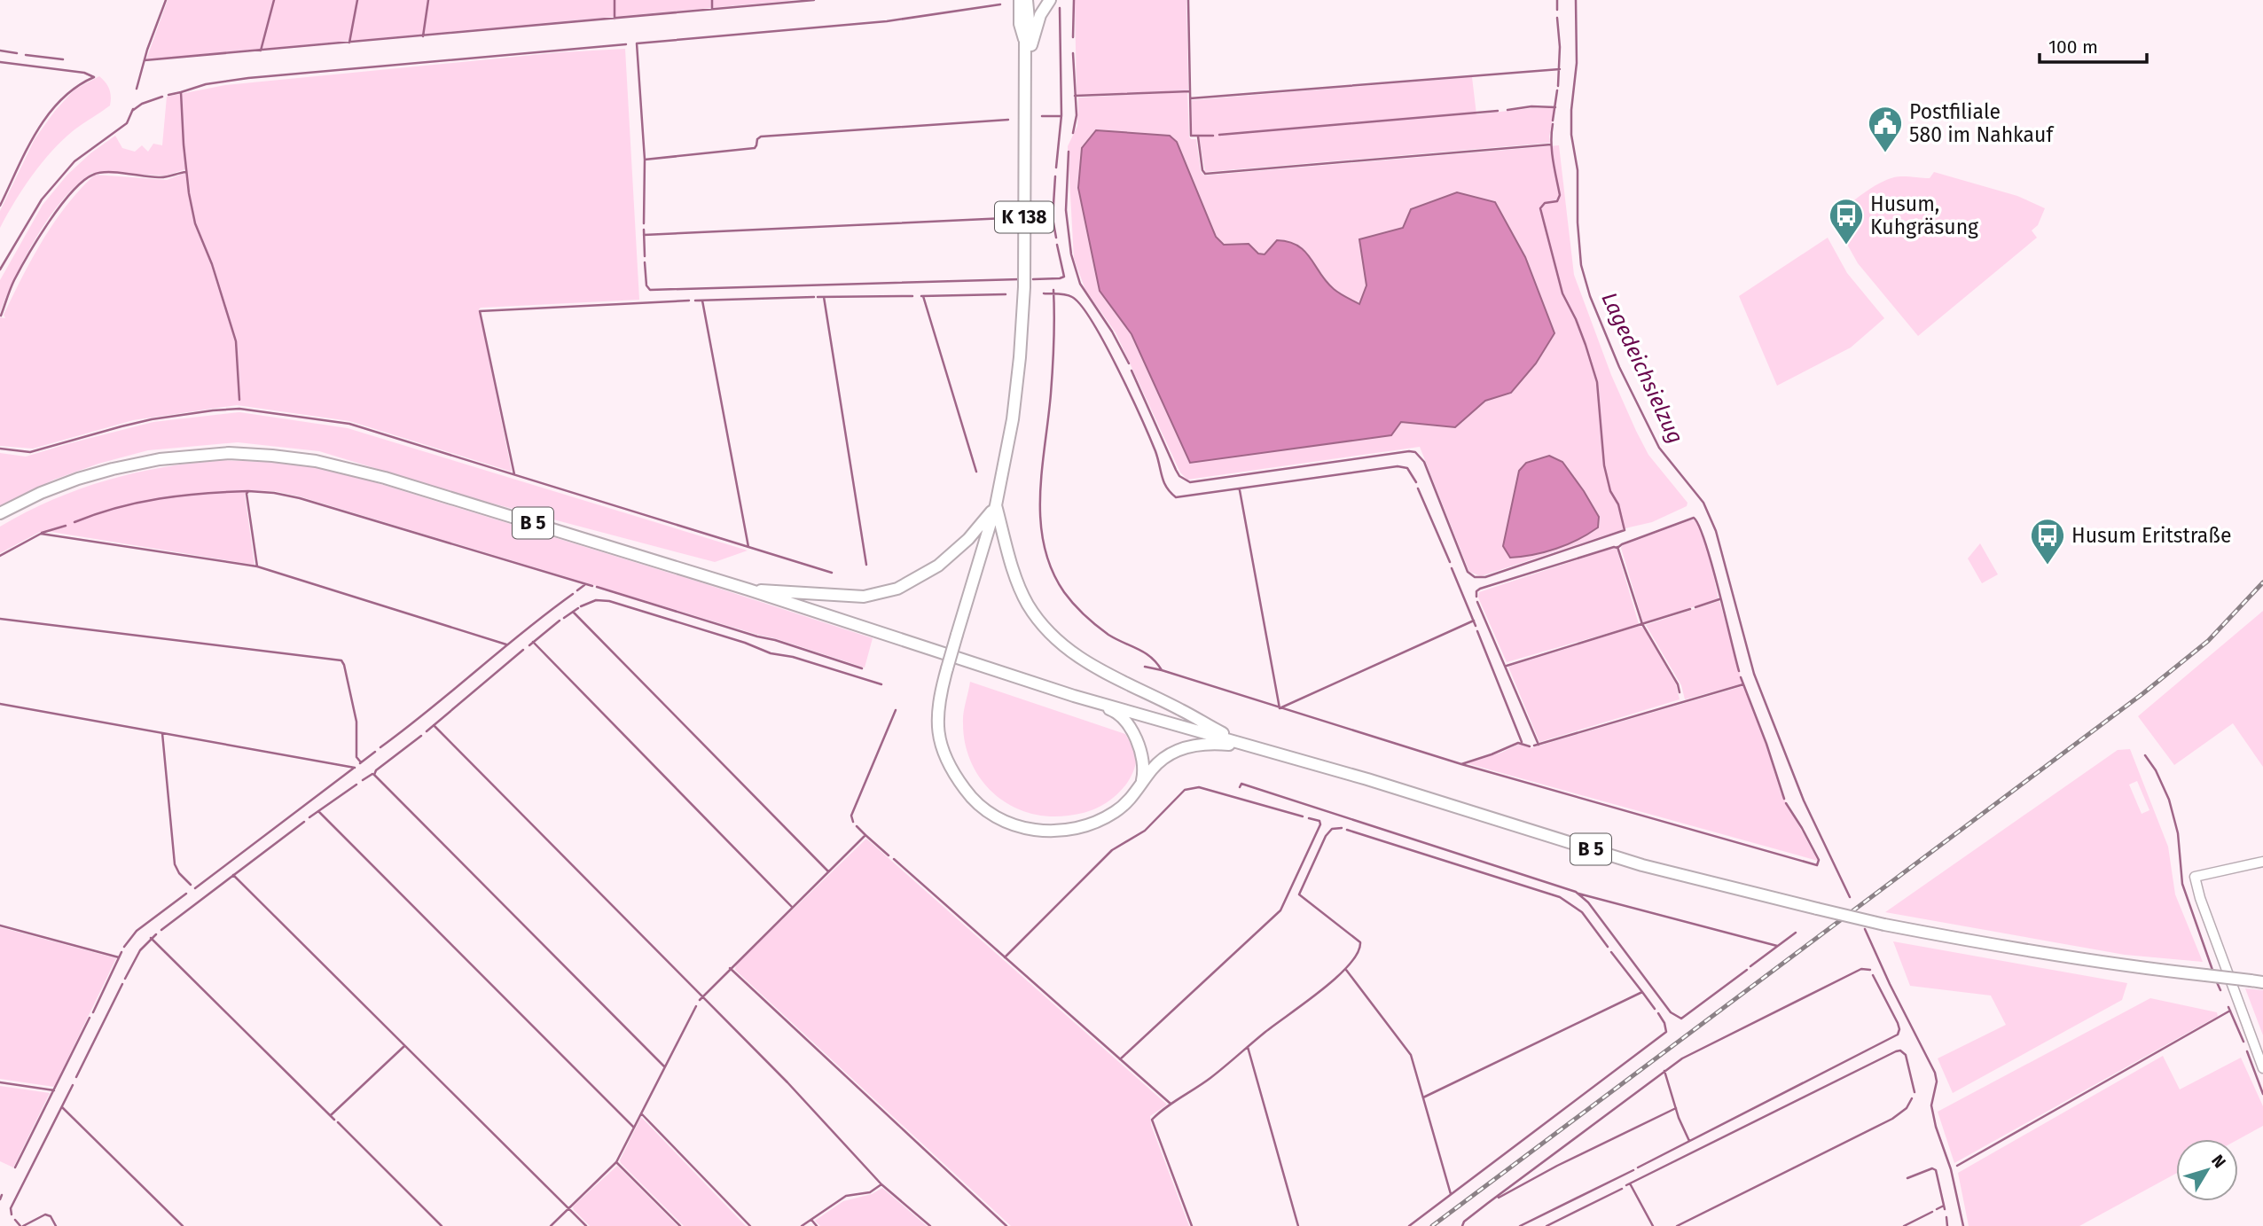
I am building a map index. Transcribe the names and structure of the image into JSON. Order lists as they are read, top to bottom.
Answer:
{
  "streets": {
    "highway": ["K 138", "B 5"]
  },
  "water": ["Lagedeichsielzug"],
  "places": {
    "public building": ["Postfiliale 580 im Nahkauf"],
    "bus stop": ["Husum, Kuhgräsung", "Husum Eritstraße"]
  },
  "scale_bar": "100 m",
  "north": "top right"
}
